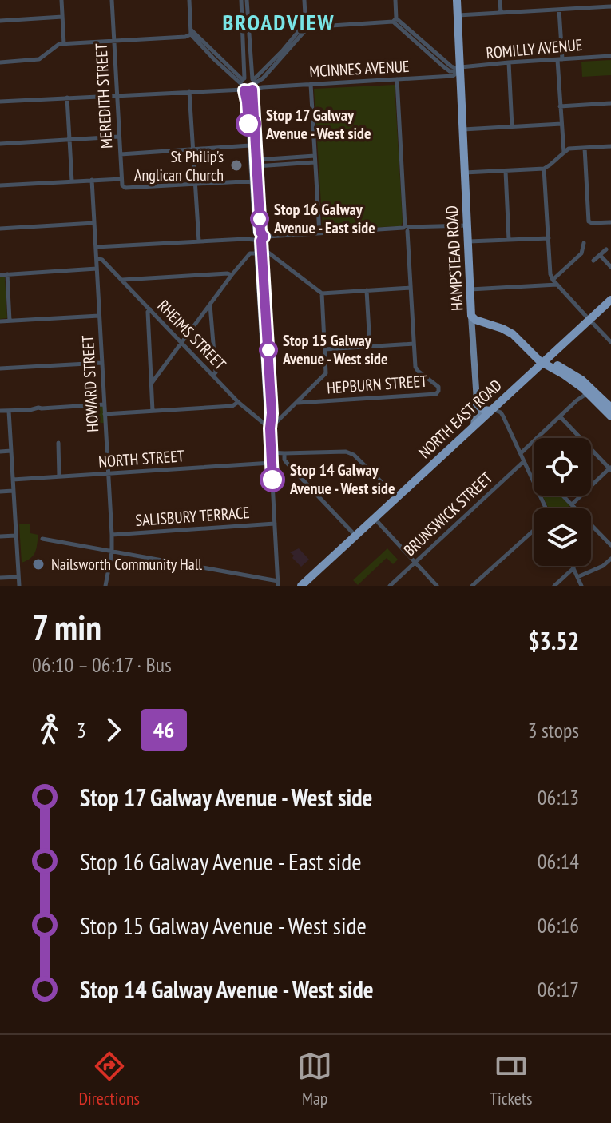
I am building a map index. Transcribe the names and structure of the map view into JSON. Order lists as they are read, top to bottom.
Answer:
{
  "streets": {
    "highway": ["HAMPSTEAD ROAD", "NORTH EAST ROAD"],
    "street": [
      "ROMILLY AVENUE",
      "MCINNES AVENUE",
      "MEREDITH STREET",
      "RHEIMS STREET",
      "HOWARD STREET",
      "HEPBURN STREET",
      "NORTH STREET",
      "BRUNSWICK STREET",
      "SALISBURY TERRACE"
    ]
  },
  "crossings": [
    ["ROMILLY AVENUE", "MCINNES AVENUE"],
    ["ROMILLY AVENUE", "HAMPSTEAD ROAD"],
    ["MCINNES AVENUE", "HAMPSTEAD ROAD"],
    ["HAMPSTEAD ROAD", "NORTH EAST ROAD"],
    ["RHEIMS STREET", "HOWARD STREET"],
    ["HOWARD STREET", "NORTH STREET"],
    ["HOWARD STREET", "SALISBURY TERRACE"]
  ],
  "districts": ["BROADVIEW"],
  "places": [
    "Stop 17 Galway Avenue - West side",
    "St Philip's Anglican Church",
    "Stop 16 Galway Avenue - East side",
    "Stop 15 Galway Avenue - West side",
    "Stop 14 Galway Avenue - West side",
    "Nailsworth Community Hall"
  ],
  "lines": ["bus line 46"],
  "page": {
    "heading": ["7 min", "06:10 – 06:17 · Bus", "$3.52"],
    "legs": ["3", "46", "3 stops"],
    "list": [
      {
        "name": "Stop 17 Galway Avenue - West side",
        "value": "06:13"
      },
      {
        "name": "Stop 16 Galway Avenue - East side",
        "value": "06:14"
      },
      {
        "name": "Stop 15 Galway Avenue - West side",
        "value": "06:16"
      },
      {
        "name": "Stop 14 Galway Avenue - West side",
        "value": "06:17"
      }
    ],
    "tabs": ["Directions", "Map", "Tickets"]
  }
}
